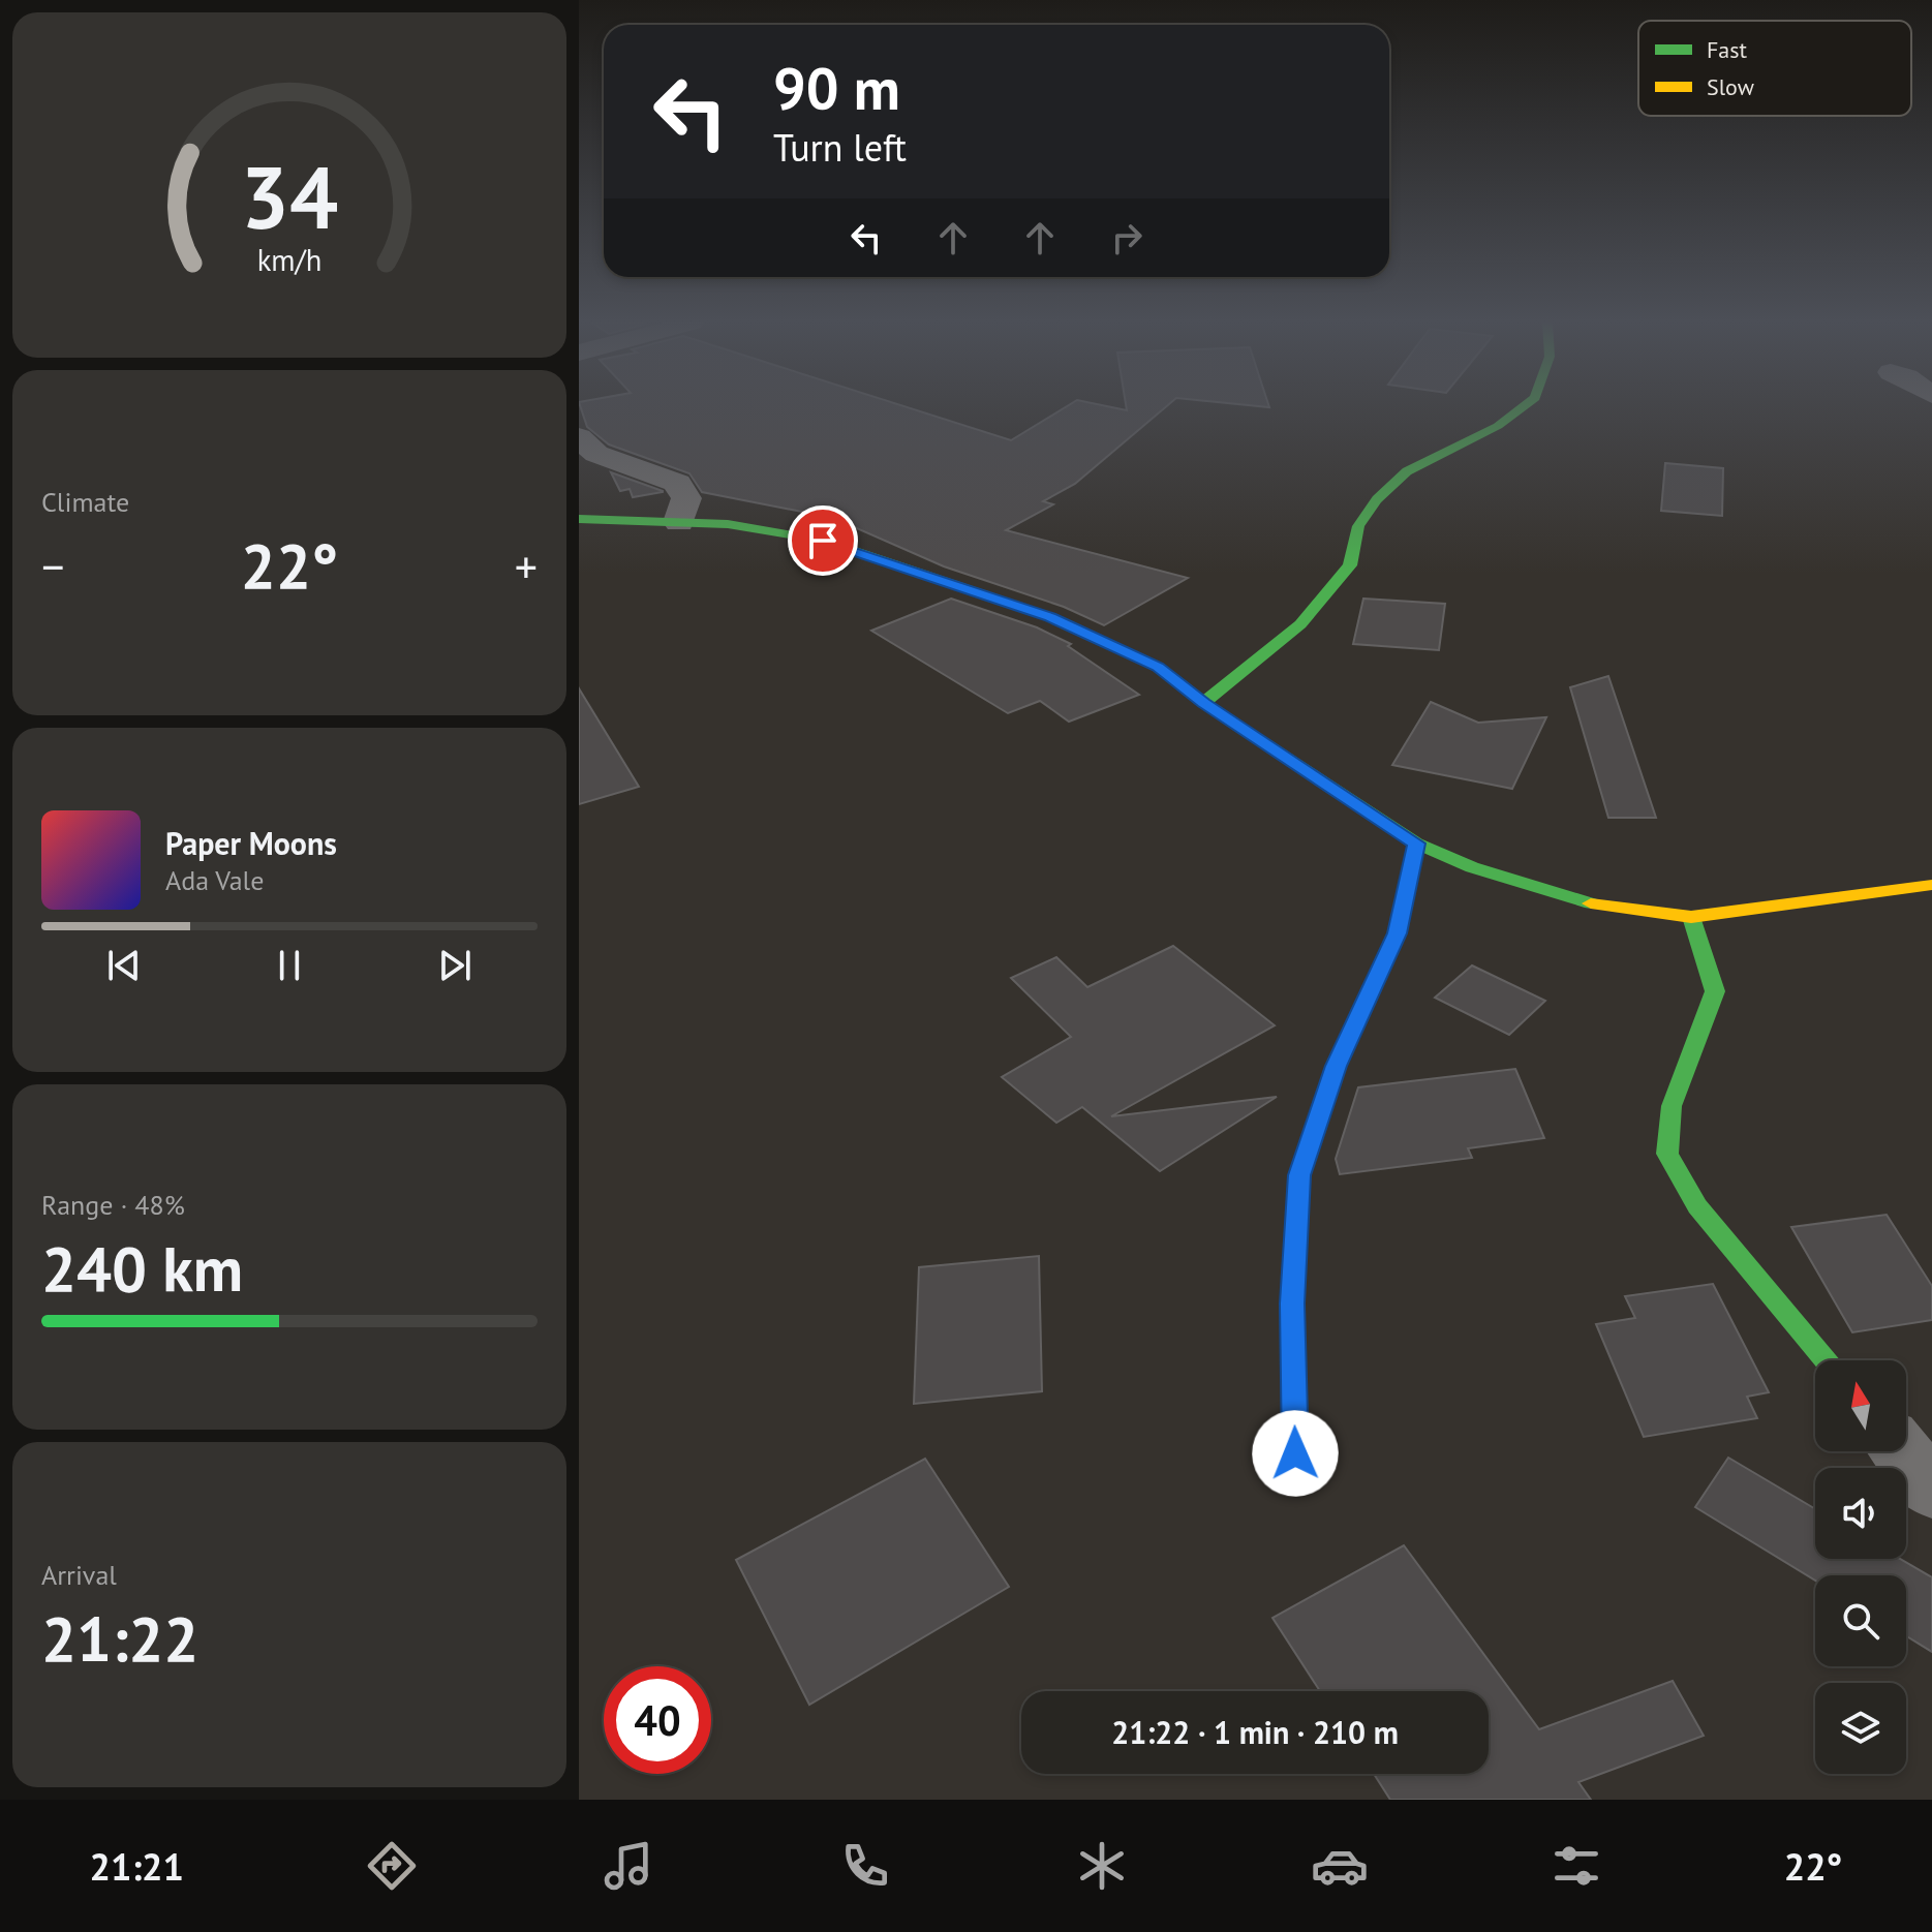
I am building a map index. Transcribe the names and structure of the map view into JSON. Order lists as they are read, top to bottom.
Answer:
{
  "legend": ["Fast", "Slow"],
  "north": "top",
  "page": {
    "turn": ["90 m", "Turn left"],
    "tile": [
      "Climate",
      ["Range · 48%", "240 km"],
      ["Arrival", "21:22"]
    ],
    "heat": ["−", "22°", "+"],
    "song": ["Paper Moons", "Ada Vale"],
    "limit": "40",
    "trip": "21:22 · 1 min · 210 m",
    "tabs": ["21:21", "22°"],
    "gauge": ["34", "km/h"]
  }
}
